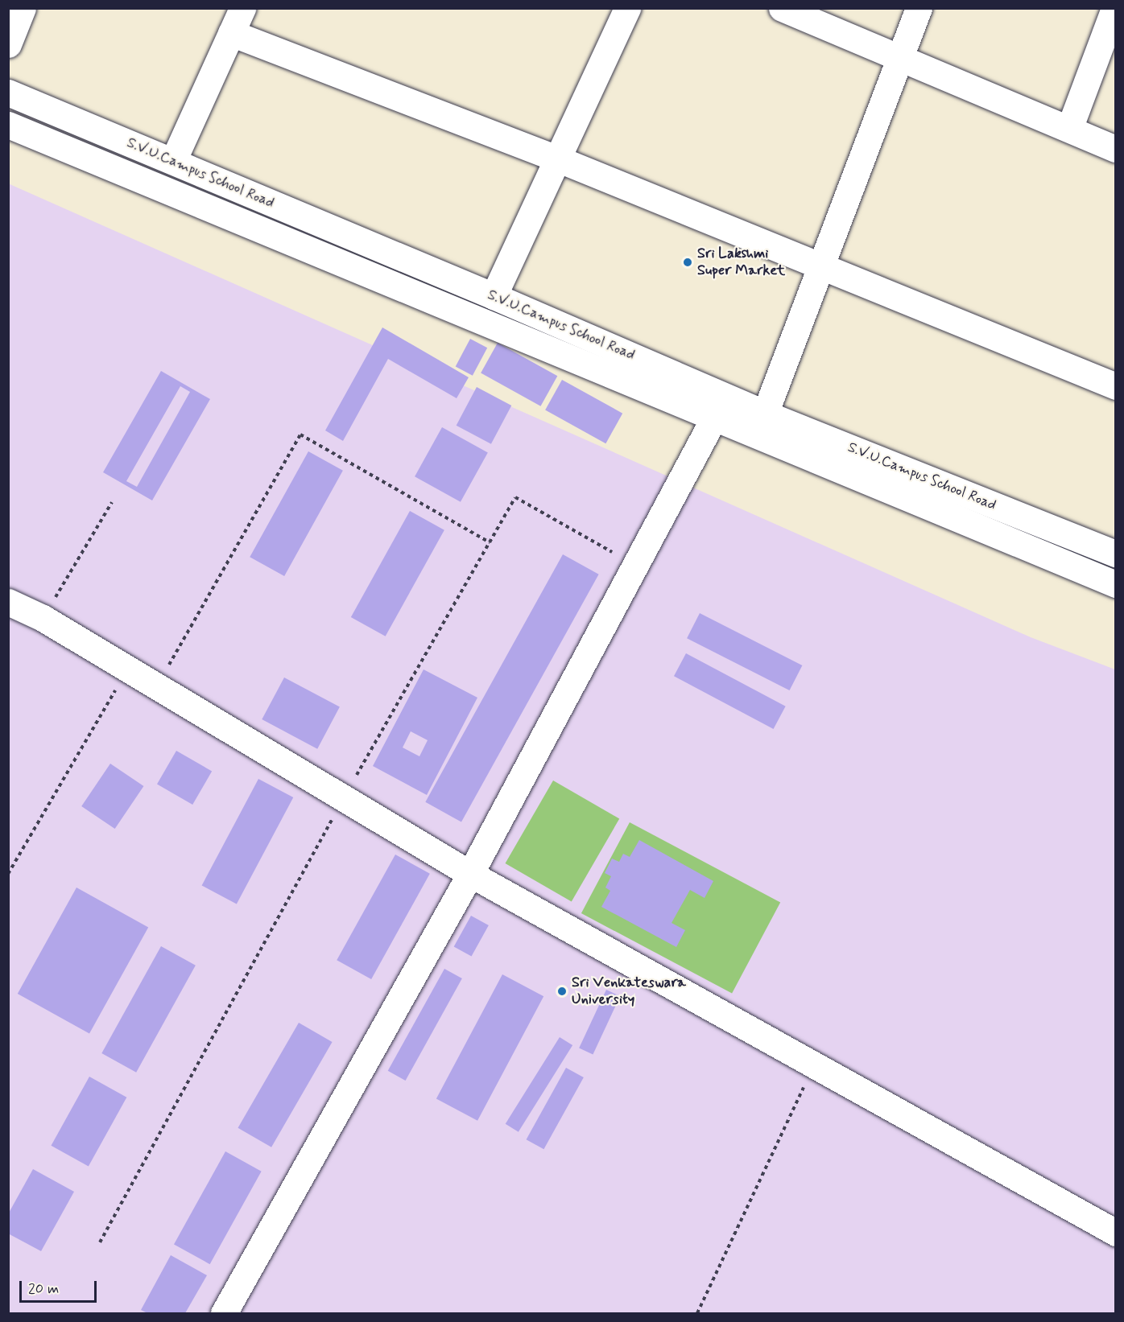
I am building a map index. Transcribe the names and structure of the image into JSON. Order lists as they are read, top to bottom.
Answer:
{
  "streets": {
    "street": ["S.V.U.Campus School Road"]
  },
  "places": ["Sri Lakshmi Super Market", "Sri Venkateswara University"],
  "scale_bar": "20 m"
}
